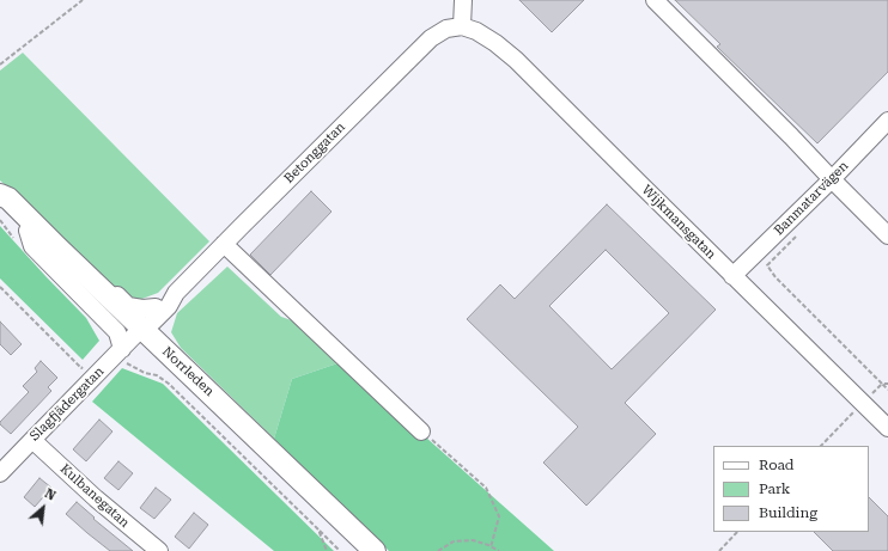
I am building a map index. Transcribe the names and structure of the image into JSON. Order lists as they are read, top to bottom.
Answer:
{
  "streets": {
    "main road": ["Norrleden"],
    "street": [
      "Betonggatan",
      "Banmatarvägen",
      "Wijkmansgatan",
      "Slagfjädergatan",
      "Kulbanegatan"
    ]
  },
  "crossings": [
    ["Betonggatan", "Wijkmansgatan"],
    ["Betonggatan", "Norrleden"],
    ["Betonggatan", "Slagfjädergatan"],
    ["Banmatarvägen", "Wijkmansgatan"],
    ["Norrleden", "Slagfjädergatan"],
    ["Slagfjädergatan", "Kulbanegatan"]
  ],
  "legend": ["Road", "Park", "Building"],
  "north": "top right"
}
